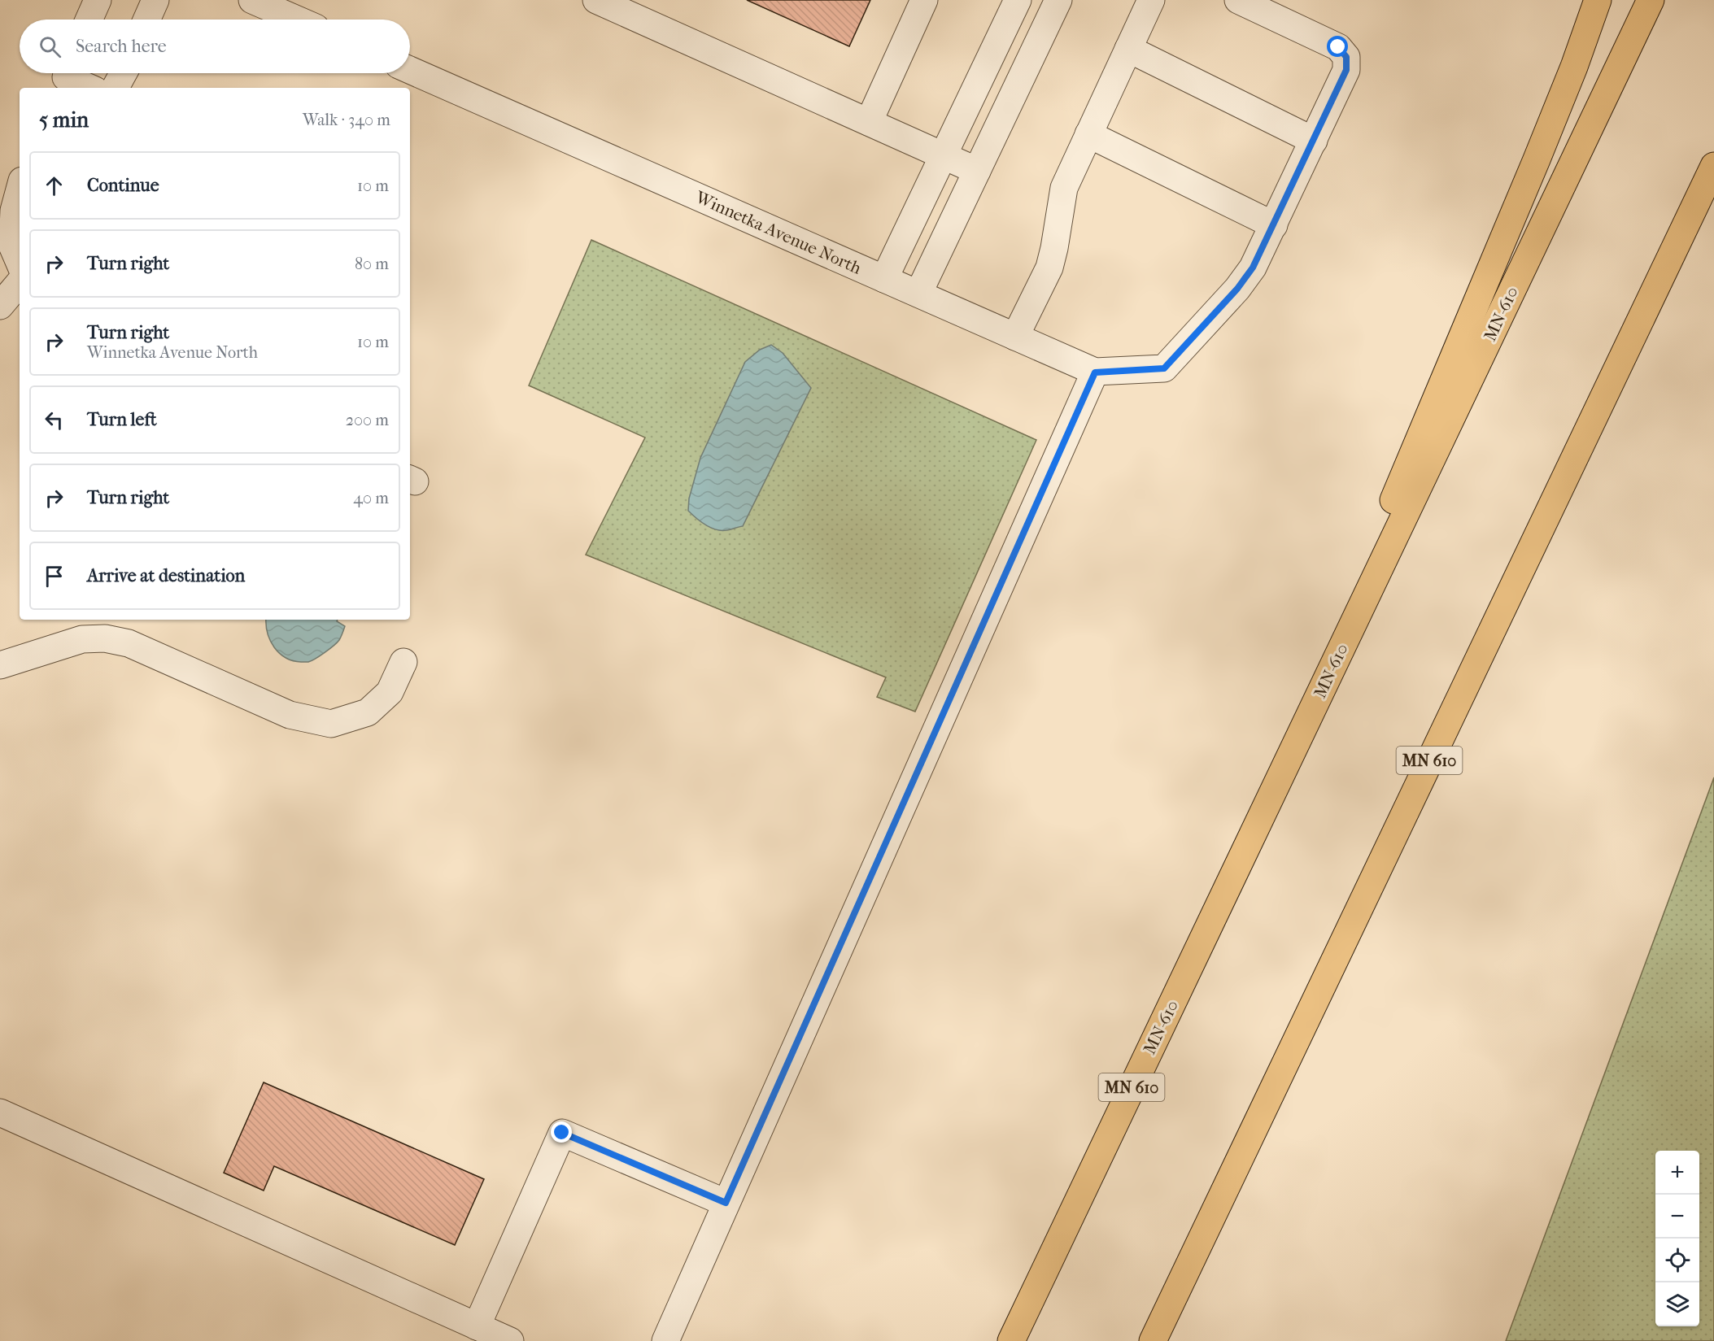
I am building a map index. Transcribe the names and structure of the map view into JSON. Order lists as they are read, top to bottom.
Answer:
{
  "streets": {
    "highway": ["MN-610", "MN 610"],
    "street": ["Winnetka Avenue North"]
  },
  "page": {
    "search": "Search here",
    "heading": ["5 min", "Walk · 340 m"],
    "list": [
      ["Continue", "10 m"],
      ["Turn right", "80 m"],
      ["Turn right", "Winnetka Avenue North", "10 m"],
      ["Turn left", "200 m"],
      ["Turn right", "40 m"],
      "Arrive at destination"
    ],
    "map_buttons": ["+", "−"]
  }
}
